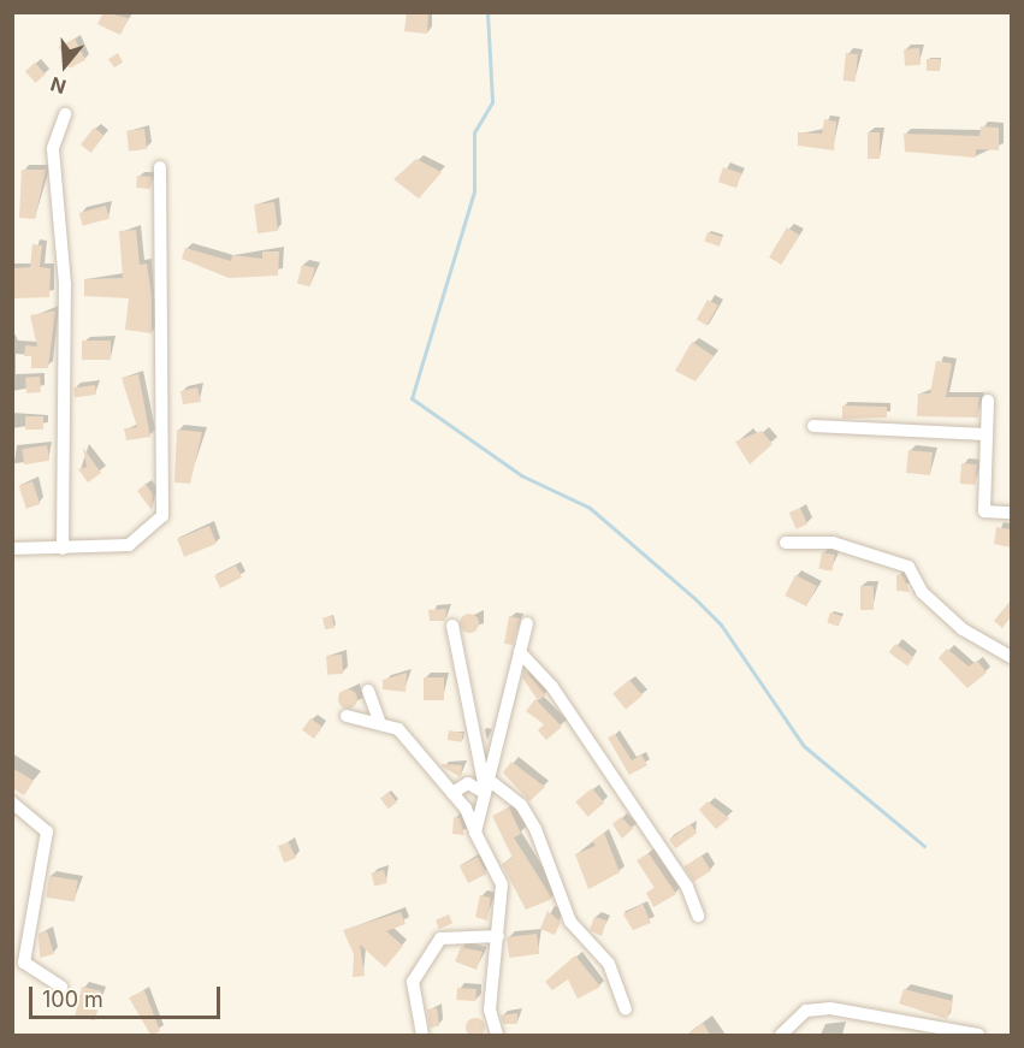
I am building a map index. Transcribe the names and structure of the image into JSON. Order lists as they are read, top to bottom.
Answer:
{
  "scale_bar": "100 m",
  "north": "bottom"
}
